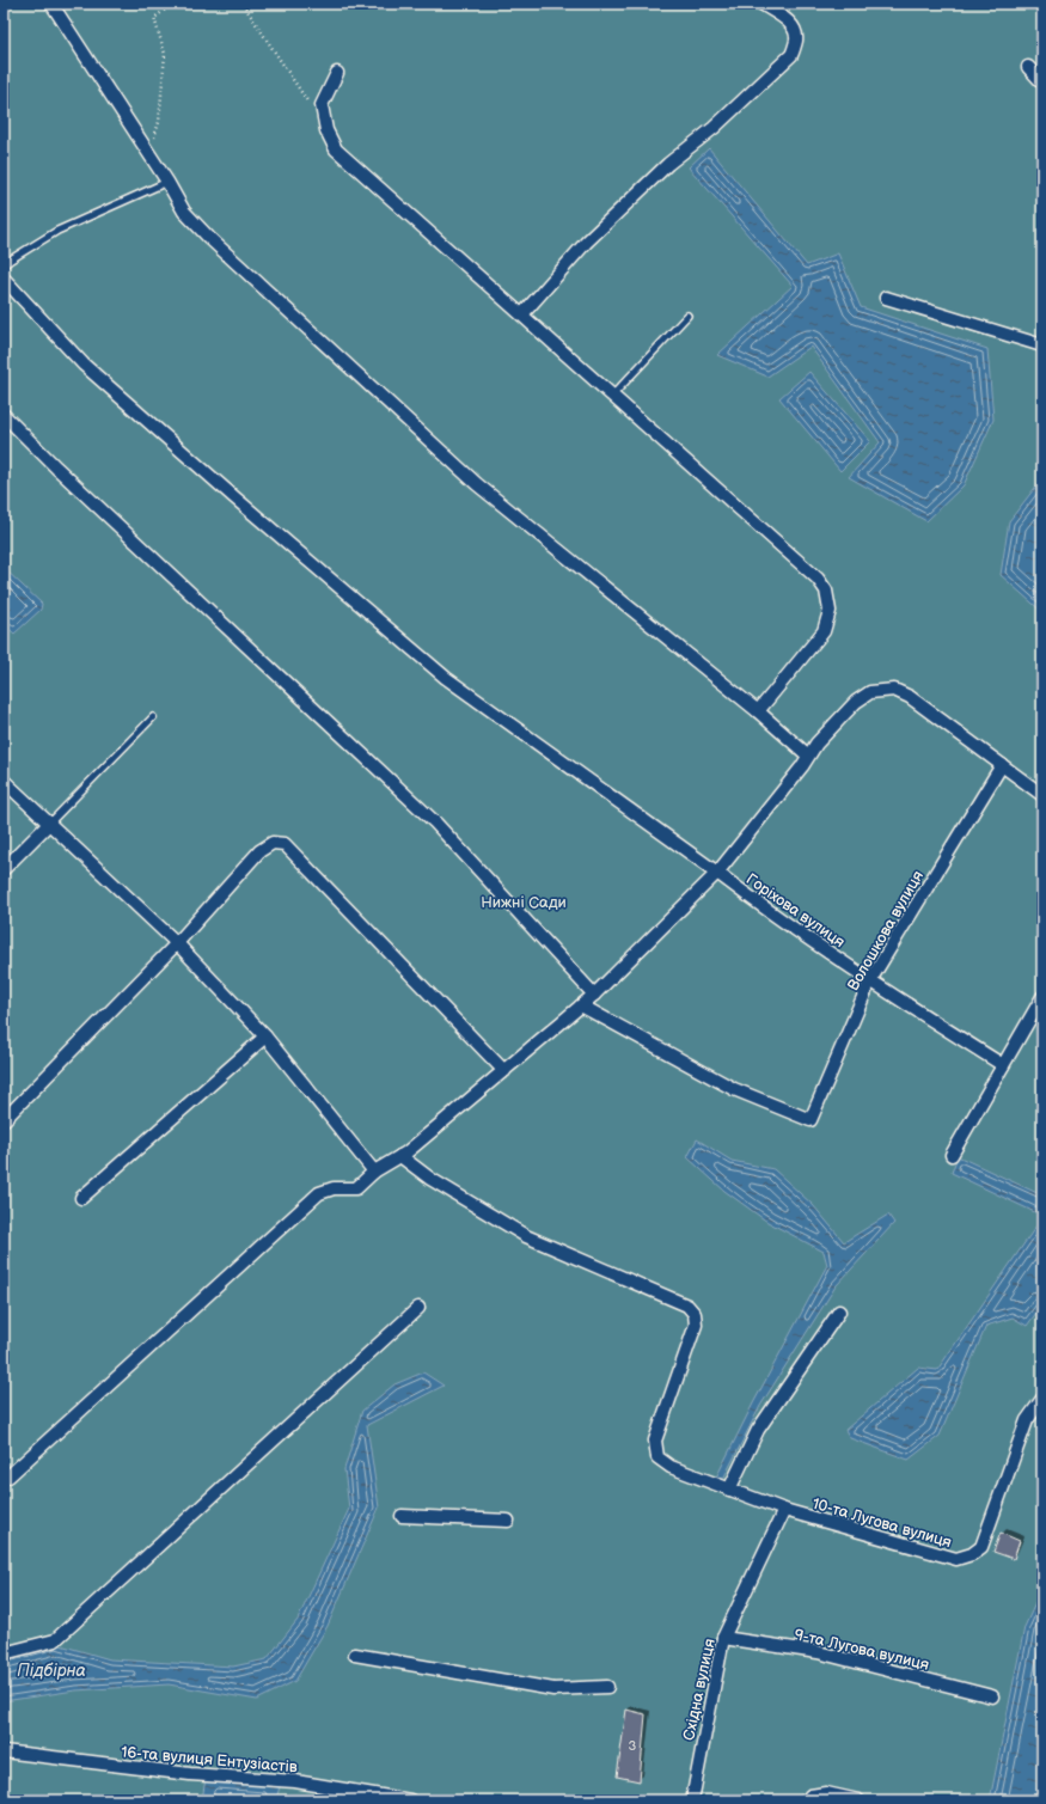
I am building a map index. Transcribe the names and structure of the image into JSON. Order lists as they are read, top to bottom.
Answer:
{
  "streets": {
    "street": [
      "Горіхова вулиця",
      "Волошкова вулиця",
      "10-та Лугова вулиця",
      "9-та Лугова вулиця",
      "Східна вулиця",
      "16-та вулиця Ентузіастів"
    ]
  },
  "crossings": [
    ["Горіхова вулиця", "Волошкова вулиця"],
    ["10-та Лугова вулиця", "Східна вулиця"],
    ["9-та Лугова вулиця", "Східна вулиця"]
  ],
  "water": ["Підбірна"],
  "parks": ["Нижні Сади"],
  "house_numbers": ["3"]
}
